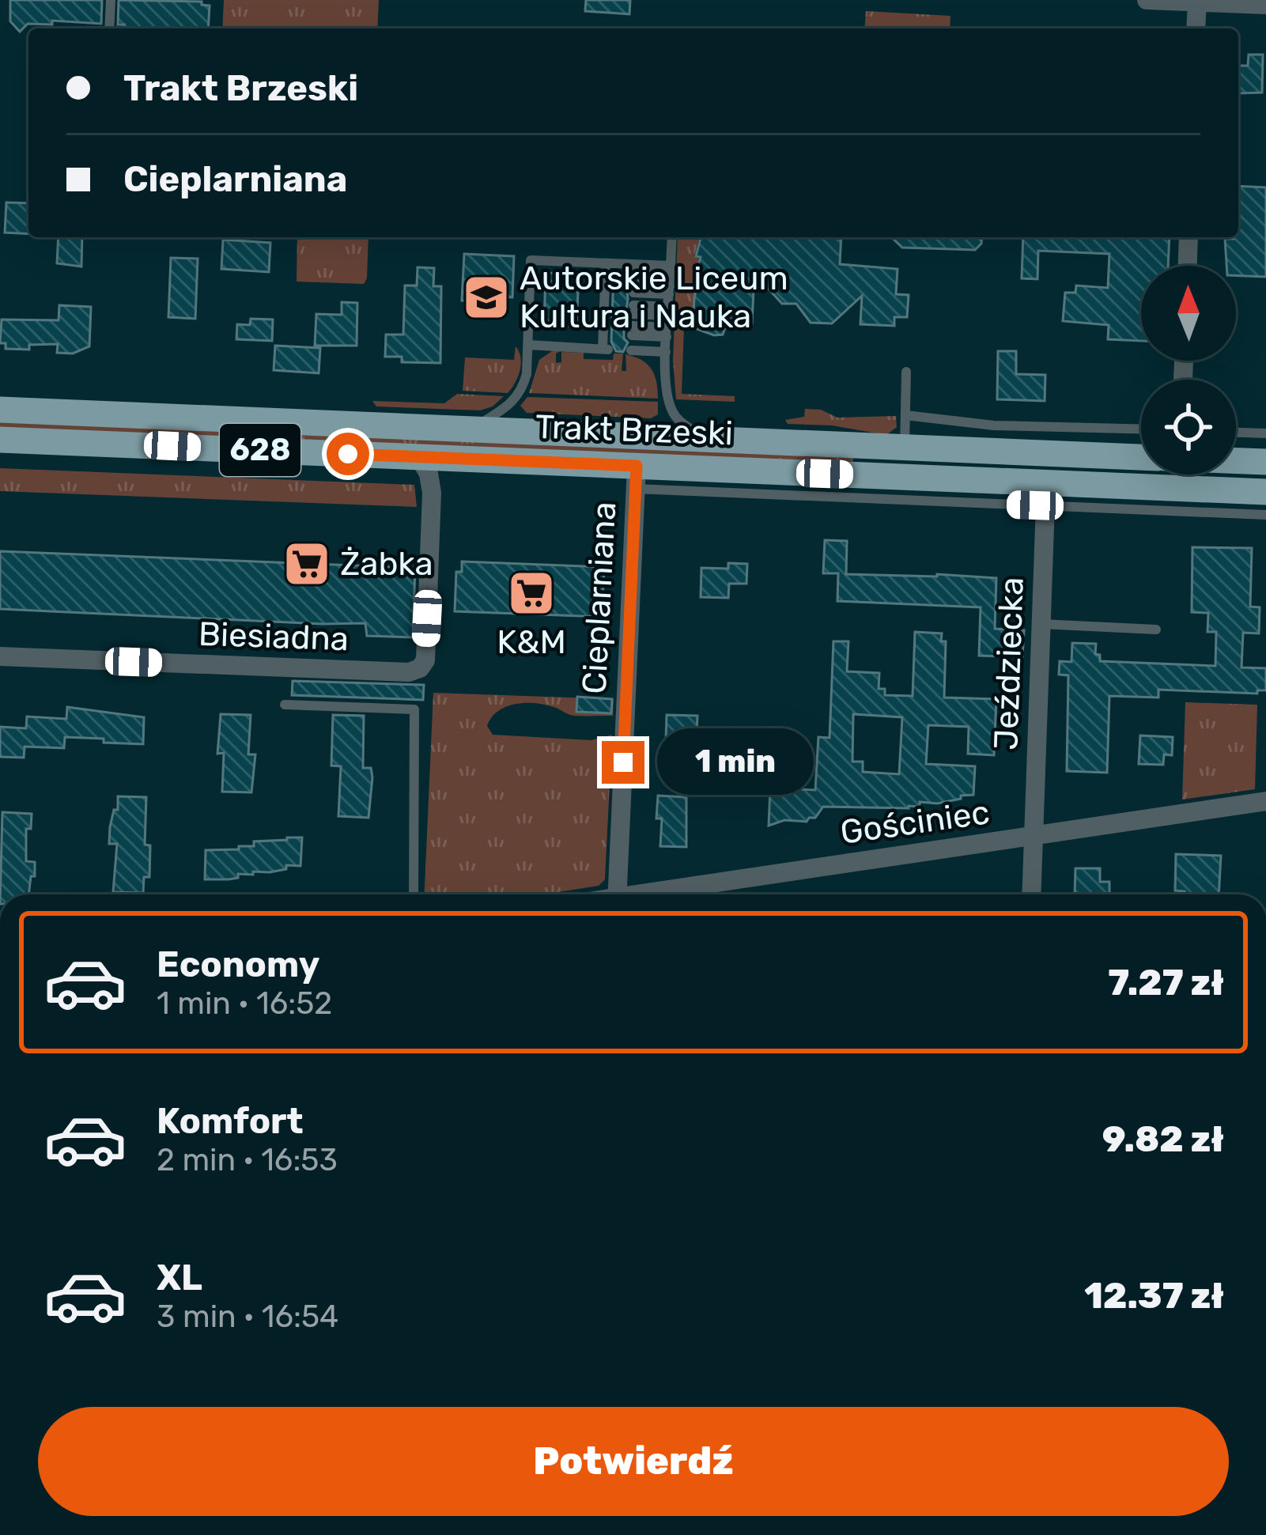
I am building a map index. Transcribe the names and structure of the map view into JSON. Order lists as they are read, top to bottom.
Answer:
{
  "streets": {
    "main road": ["Trakt Brzeski", "628"],
    "street": [
      "Cieplarniana",
      "Biesiadna",
      "Jeździecka",
      "Gościniec"
    ]
  },
  "crossings": [
    ["Trakt Brzeski", "Cieplarniana"],
    ["Trakt Brzeski", "Biesiadna"],
    ["Trakt Brzeski", "Jeździecka"],
    ["Jeździecka", "Gościniec"]
  ],
  "places": {
    "school or university": ["Autorskie Liceum Kultura i Nauka"],
    "supermarket": ["Żabka", "K&M"]
  },
  "north": "top",
  "page": {
    "banner": ["Trakt Brzeski", "Cieplarniana"],
    "bubble": "1 min",
    "list": [
      {
        "name": "Economy",
        "note": "1 min · 16:52",
        "value": "7.27 zł"
      },
      {
        "name": "Komfort",
        "note": "2 min · 16:53",
        "value": "9.82 zł"
      },
      {
        "name": "XL",
        "note": "3 min · 16:54",
        "value": "12.37 zł"
      }
    ],
    "buttons": "Potwierdź"
  }
}
